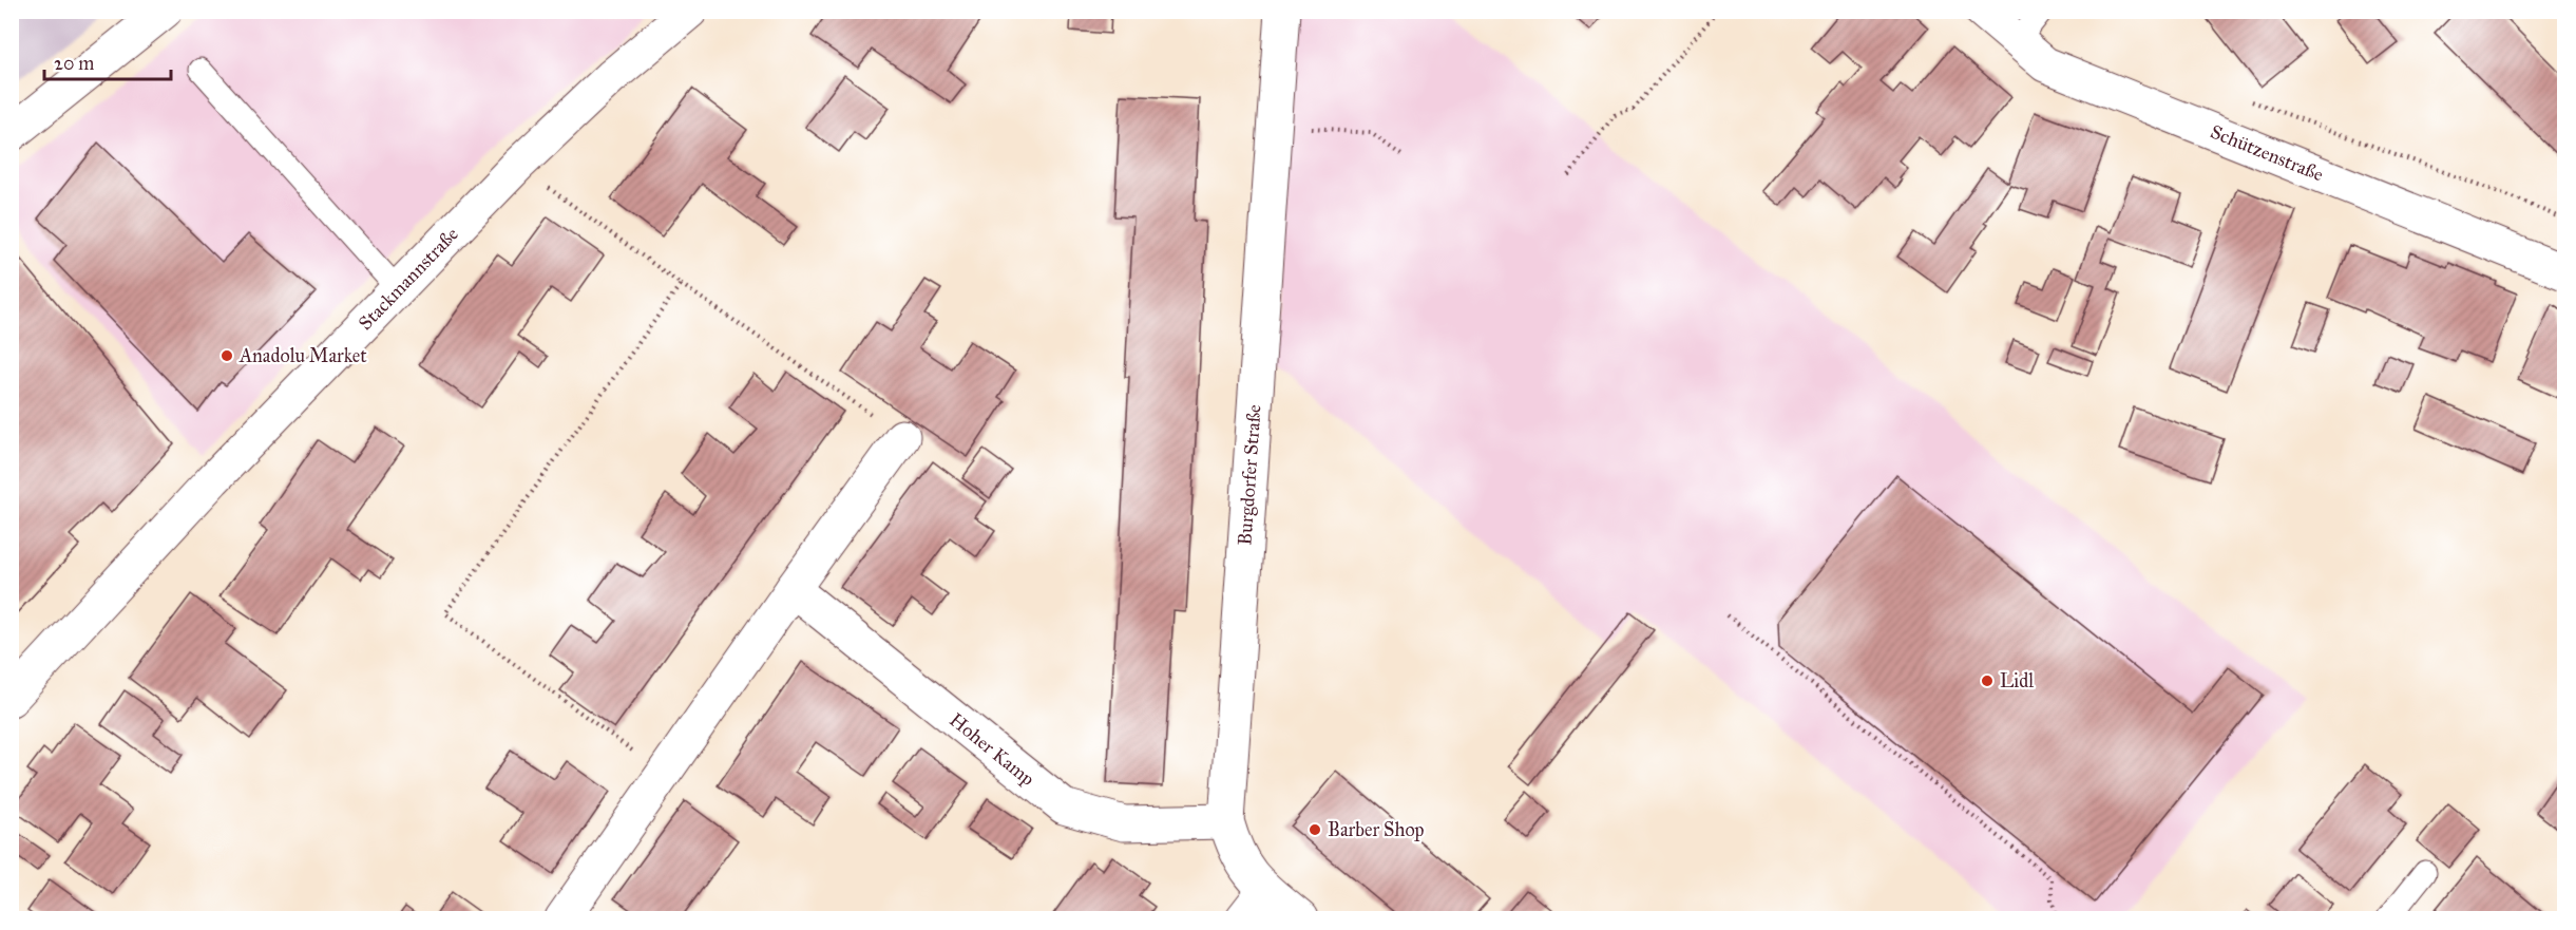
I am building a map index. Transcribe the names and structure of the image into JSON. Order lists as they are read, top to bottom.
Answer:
{
  "streets": {
    "street": [
      "Schützenstraße",
      "Stackmannstraße",
      "Burgdorfer Straße",
      "Hoher Kamp"
    ]
  },
  "crossings": [
    ["Burgdorfer Straße", "Hoher Kamp"]
  ],
  "places": ["Anadolu Market", "Lidl", "Barber Shop"],
  "scale_bar": "20 m"
}
